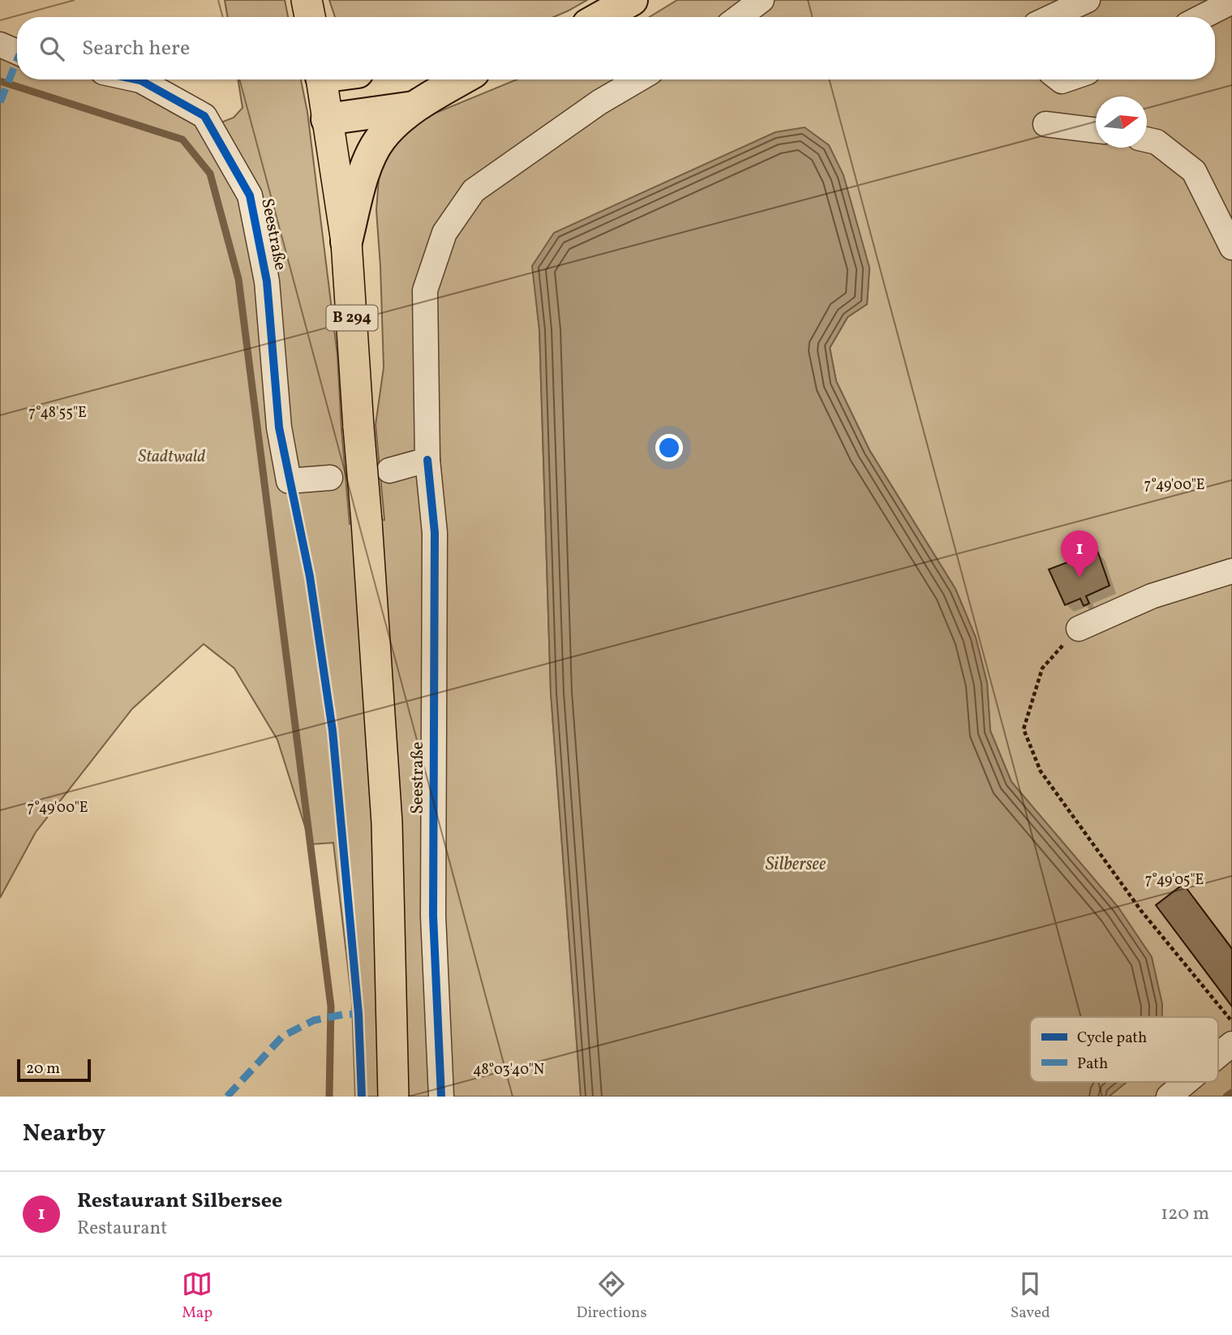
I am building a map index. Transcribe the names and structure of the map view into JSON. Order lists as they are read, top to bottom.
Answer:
{
  "streets": {
    "main road": ["B 294"],
    "street": ["Seestraße"]
  },
  "water": ["Silbersee"],
  "parks": ["Stadtwald"],
  "legend": ["Cycle path", "Path"],
  "scale_bar": "20 m",
  "north": "right",
  "page": {
    "search": "Search here",
    "pins": "1",
    "scale": "20 m",
    "heading": "Nearby",
    "list": [
      {
        "mark": "1",
        "name": "Restaurant Silbersee",
        "note": "Restaurant",
        "value": "120 m"
      }
    ],
    "nav": ["Map", "Directions", "Saved"]
  },
  "coordinates": [
    "7°48'55\"E",
    "7°49'00\"E",
    "7°49'05\"E",
    "48°03'40\"N"
  ]
}
